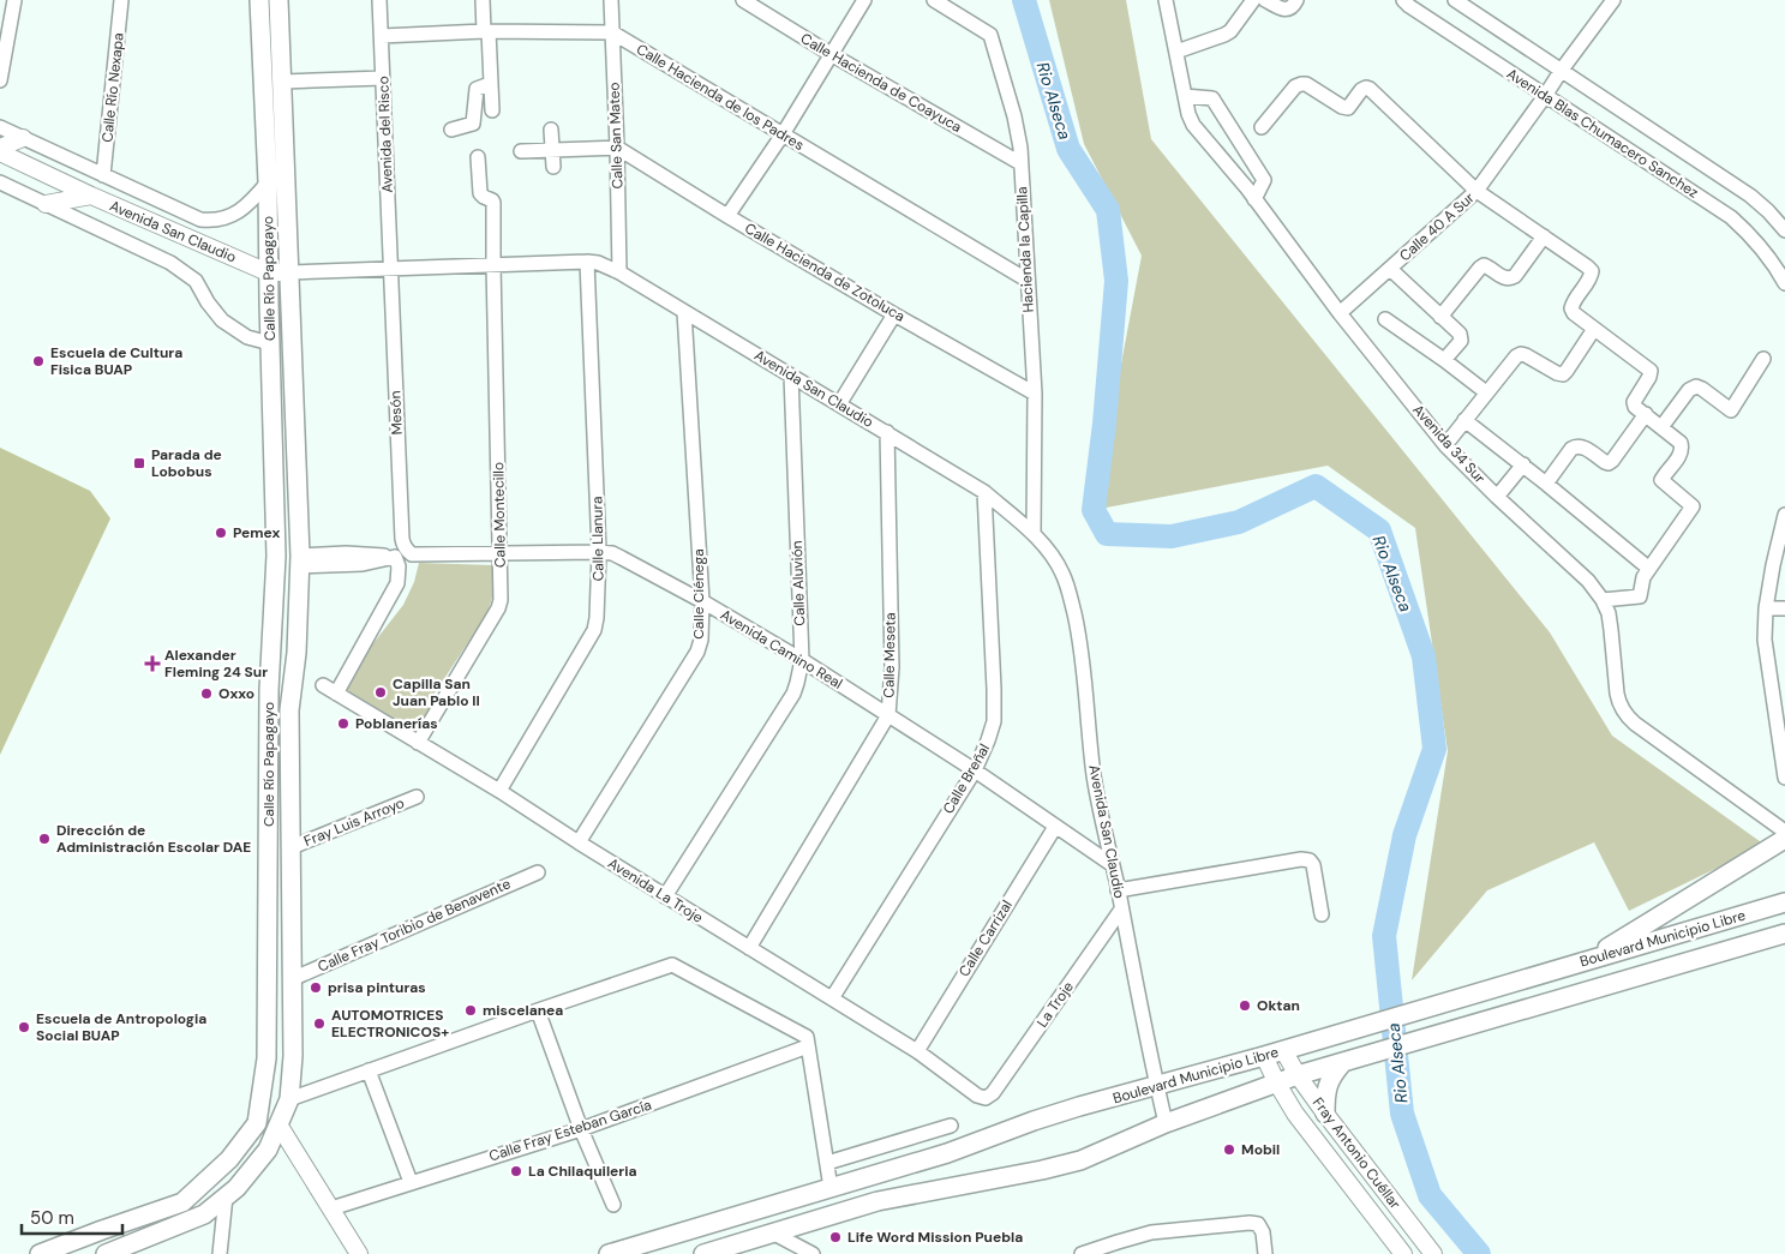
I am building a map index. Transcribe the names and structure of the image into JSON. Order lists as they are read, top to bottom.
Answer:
{
  "streets": {
    "main road": ["Calle Río Papagayo", "Boulevard Municipio Libre"],
    "street": [
      "Calle Hacienda de Coayuca",
      "Calle Río Nexapa",
      "Calle Hacienda de los Padres",
      "Avenida Blas Chumacero Sanchez",
      "Avenida del Risco",
      "Calle San Mateo",
      "Calle 40 A Sur",
      "Avenida San Claudio",
      "Hacienda la Capilla",
      "Calle Hacienda de Zotoluca",
      "Mesón",
      "Avenida 34 Sur",
      "Calle Montecillo",
      "Calle Llanura",
      "Calle Aluvión",
      "Calle Ciénega",
      "Avenida Camino Real",
      "Calle Meseta",
      "Calle Breñal",
      "Fray Luis Arroyo",
      "Avenida La Troje",
      "Calle Fray Toribio de Benavente",
      "Calle Carrizal",
      "La Troje",
      "Calle Fray Esteban García",
      "Fray Antonio Cuéllar"
    ]
  },
  "crossings": [
    ["Calle Hacienda de Coayuca", "Hacienda la Capilla"],
    ["Calle Río Nexapa", "Avenida San Claudio"],
    ["Calle Hacienda de los Padres", "Calle San Mateo"],
    ["Calle Hacienda de los Padres", "Hacienda la Capilla"],
    ["Avenida Blas Chumacero Sanchez", "Calle 40 A Sur"],
    ["Avenida del Risco", "Avenida San Claudio"],
    ["Avenida del Risco", "Mesón"],
    ["Calle San Mateo", "Avenida San Claudio"],
    ["Calle San Mateo", "Calle Hacienda de Zotoluca"],
    ["Calle 40 A Sur", "Avenida 34 Sur"],
    ["Avenida San Claudio", "Hacienda la Capilla"],
    ["Avenida San Claudio", "Calle Río Papagayo"],
    ["Avenida San Claudio", "Mesón"],
    ["Avenida San Claudio", "Calle Montecillo"],
    ["Avenida San Claudio", "Calle Llanura"],
    ["Avenida San Claudio", "Calle Aluvión"],
    ["Avenida San Claudio", "Calle Ciénega"],
    ["Avenida San Claudio", "Avenida Camino Real"],
    ["Avenida San Claudio", "Calle Meseta"],
    ["Avenida San Claudio", "Calle Breñal"],
    ["Avenida San Claudio", "Boulevard Municipio Libre"],
    ["Avenida San Claudio", "La Troje"],
    ["Hacienda la Capilla", "Calle Hacienda de Zotoluca"],
    ["Calle Río Papagayo", "Fray Luis Arroyo"],
    ["Calle Río Papagayo", "Calle Fray Toribio de Benavente"],
    ["Mesón", "Avenida Camino Real"],
    ["Calle Montecillo", "Avenida Camino Real"],
    ["Calle Montecillo", "Avenida La Troje"],
    ["Calle Llanura", "Avenida Camino Real"],
    ["Calle Llanura", "Avenida La Troje"],
    ["Calle Aluvión", "Avenida Camino Real"],
    ["Calle Aluvión", "Avenida La Troje"],
    ["Calle Ciénega", "Avenida Camino Real"],
    ["Calle Ciénega", "Avenida La Troje"],
    ["Avenida Camino Real", "Calle Meseta"],
    ["Avenida Camino Real", "Calle Breñal"],
    ["Avenida Camino Real", "Calle Carrizal"],
    ["Calle Meseta", "Avenida La Troje"],
    ["Calle Breñal", "Avenida La Troje"],
    ["Avenida La Troje", "Calle Carrizal"],
    ["Avenida La Troje", "La Troje"],
    ["Boulevard Municipio Libre", "Fray Antonio Cuéllar"]
  ],
  "water": ["Rio Alseca"],
  "places": {
    "other": [
      "Escuela de Cultura Fisica BUAP",
      "Pemex",
      "Capilla San Juan Pablo II",
      "Oxxo",
      "Poblanerías",
      "Dirección de Administración Escolar DAE",
      "prisa pinturas",
      "Oktan",
      "miscelanea",
      "AUTOMOTRICES ELECTRONICOS+",
      "Escuela de Antropologia Social BUAP",
      "Mobil",
      "La Chilaquileria",
      "Life Word Mission Puebla"
    ],
    "transit": ["Parada de Lobobus"],
    "health": ["Alexander Fleming 24 Sur"]
  },
  "scale_bar": "50 m"
}
